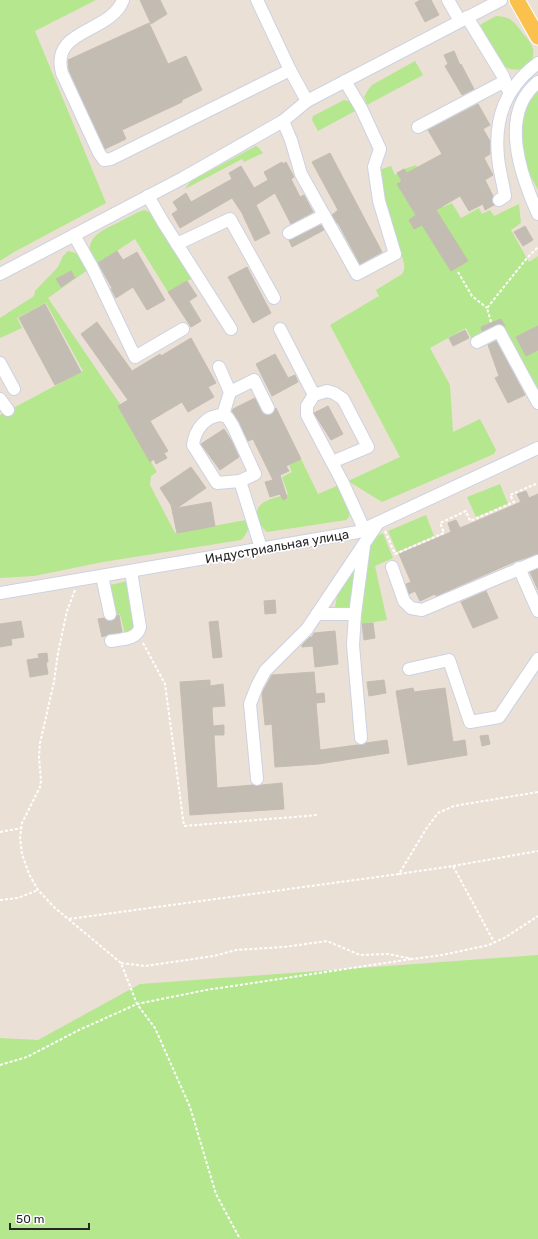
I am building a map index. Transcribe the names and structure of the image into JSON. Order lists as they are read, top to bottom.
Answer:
{
  "streets": {
    "street": ["Индустриальная улица"]
  },
  "scale_bar": "50 m"
}
